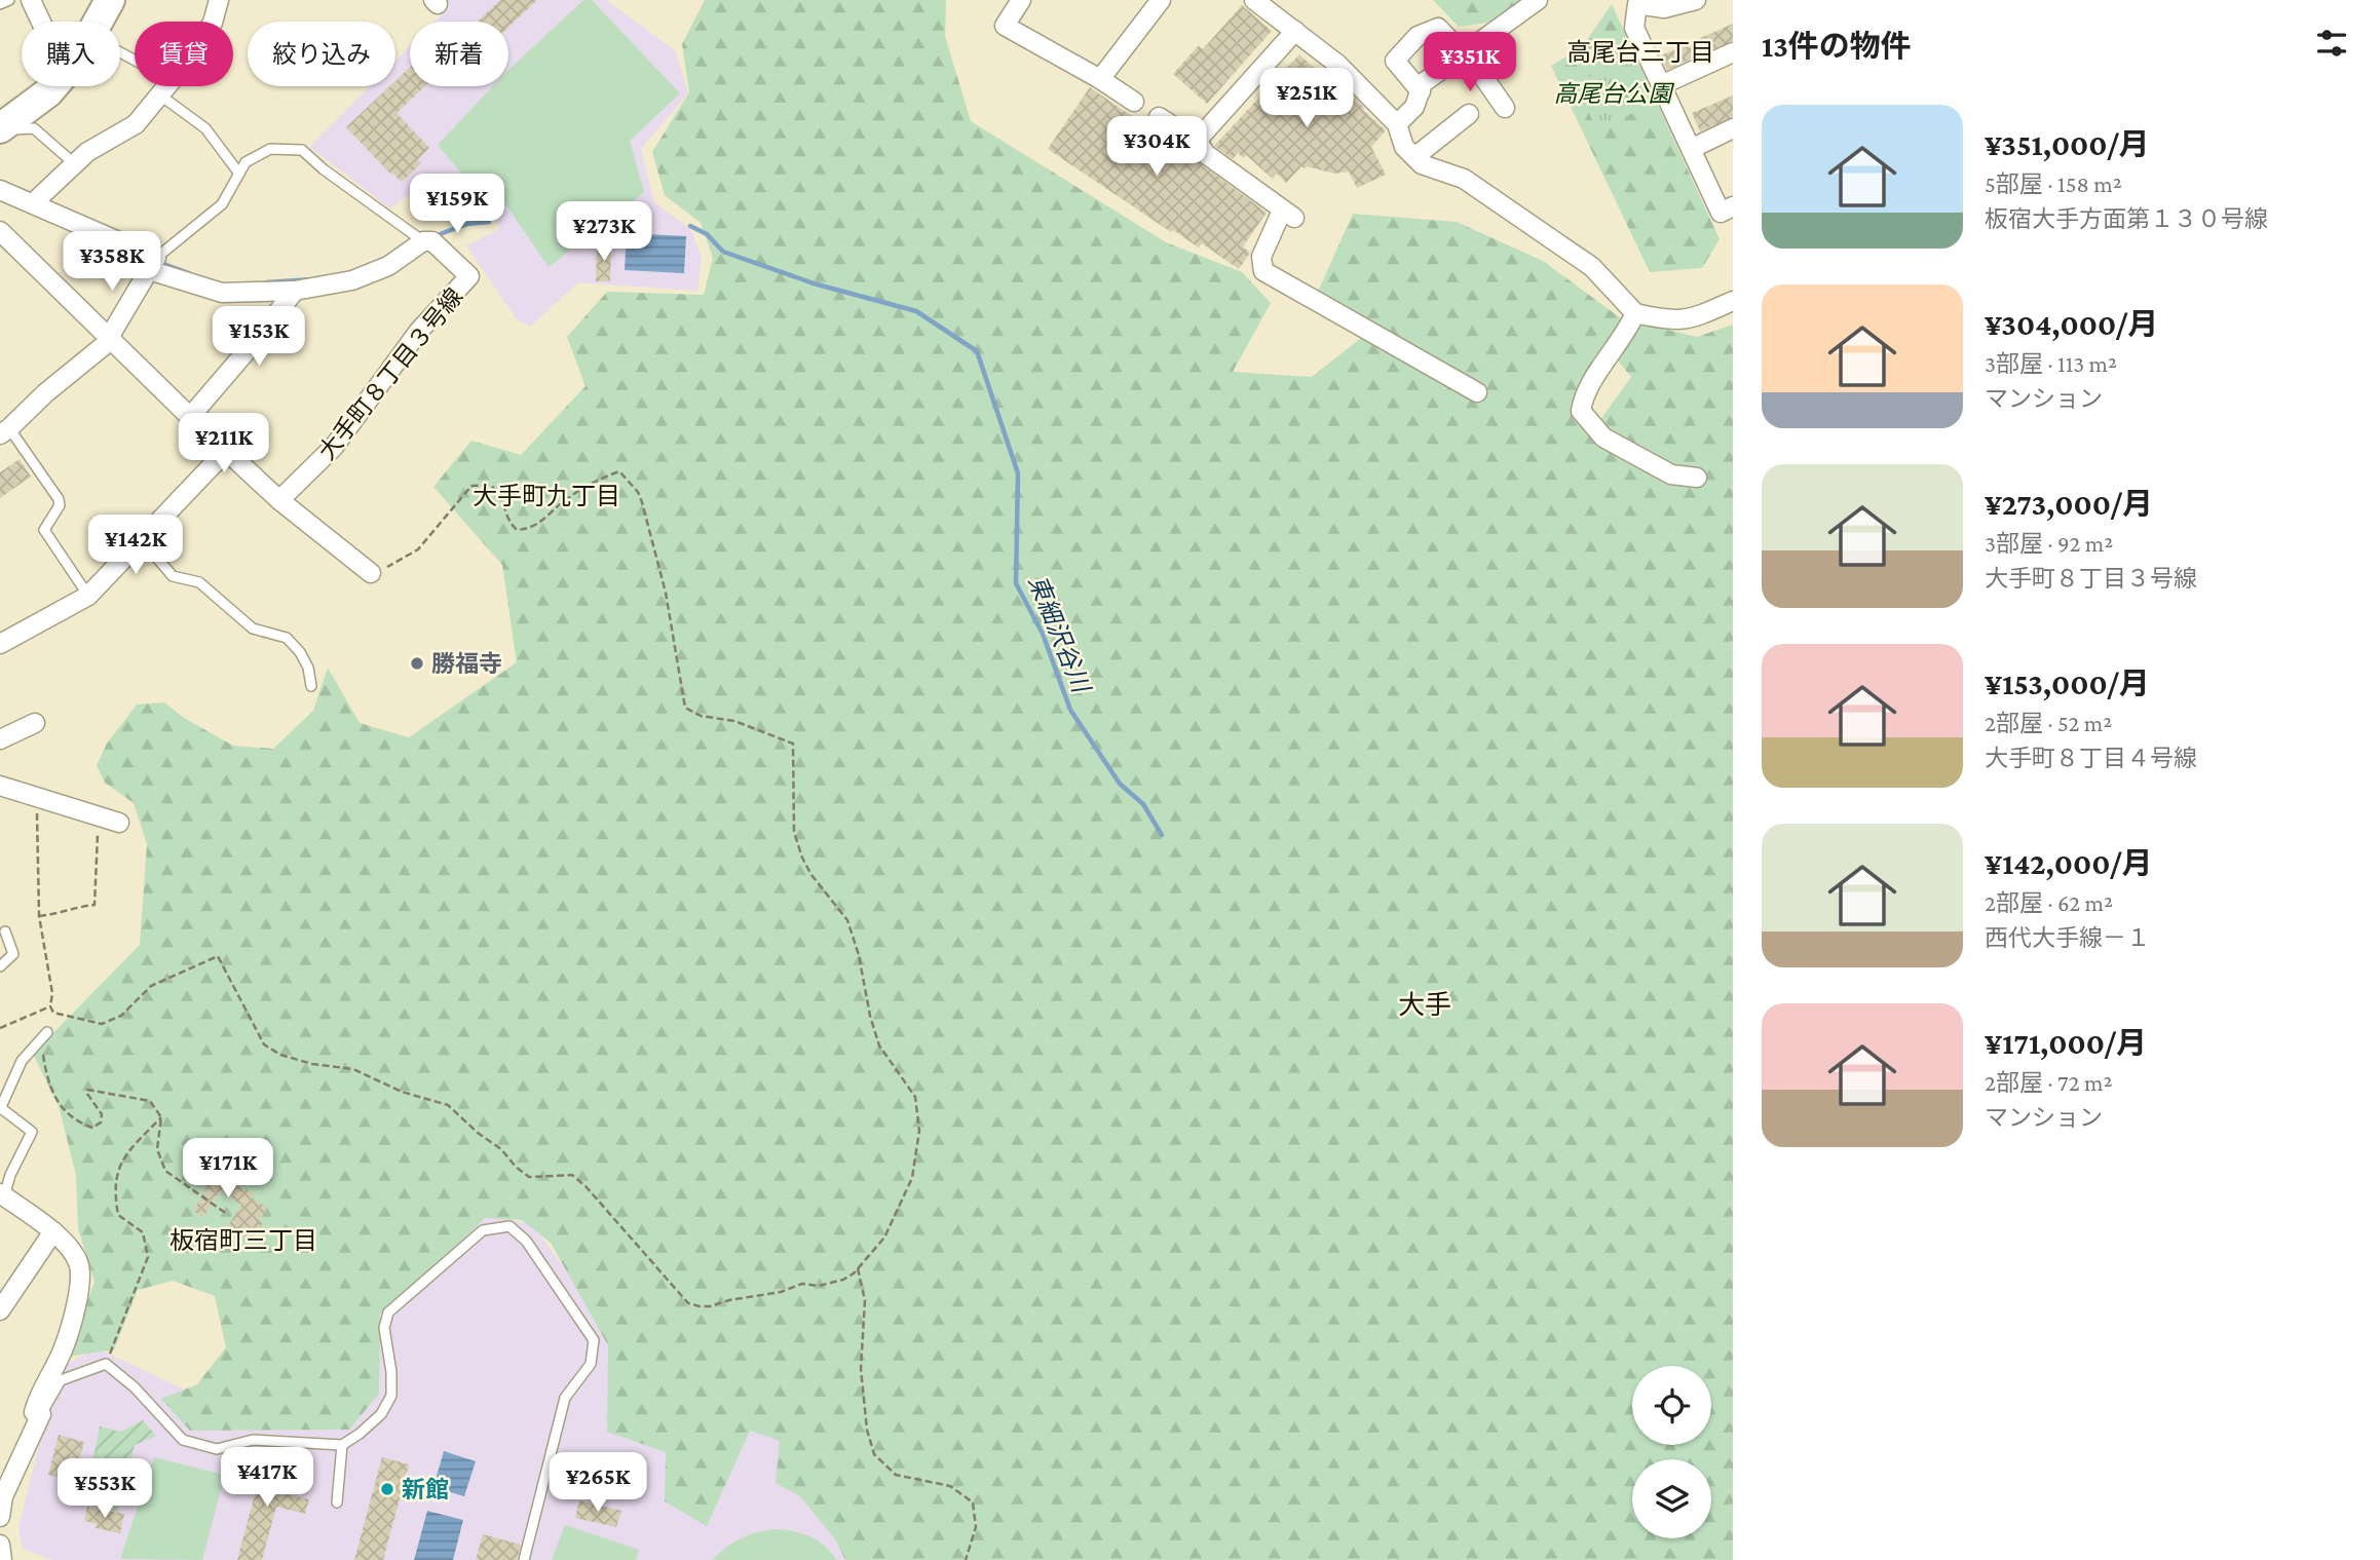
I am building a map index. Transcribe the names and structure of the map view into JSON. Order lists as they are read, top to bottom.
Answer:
{
  "streets": {
    "street": ["大手町８丁目３号線"]
  },
  "districts": [
    "高尾台三丁目",
    "大手町九丁目",
    "大手",
    "板宿町三丁目"
  ],
  "water": ["東細沢谷川"],
  "parks": ["高尾台公園"],
  "places": ["勝福寺", "新館"],
  "page": {
    "heading": "13件の物件",
    "chip": [
      "購入",
      "賃貸",
      "絞り込み",
      "新着"
    ],
    "price": [
      "¥351K",
      "¥251K",
      "¥304K",
      "¥159K",
      "¥273K",
      "¥358K",
      "¥153K",
      "¥211K",
      "¥142K",
      "¥171K",
      "¥417K",
      "¥265K",
      "¥553K"
    ],
    "list": [
      {
        "name": "¥351,000/月",
        "note": "5部屋 · 158 m² · 板宿大手方面第１３０号線"
      },
      {
        "name": "¥304,000/月",
        "note": "3部屋 · 113 m² · マンション"
      },
      {
        "name": "¥273,000/月",
        "note": "3部屋 · 92 m² · 大手町８丁目３号線"
      },
      {
        "name": "¥153,000/月",
        "note": "2部屋 · 52 m² · 大手町８丁目４号線"
      },
      {
        "name": "¥142,000/月",
        "note": "2部屋 · 62 m² · 西代大手線－１"
      },
      {
        "name": "¥171,000/月",
        "note": "2部屋 · 72 m² · マンション"
      }
    ]
  }
}
